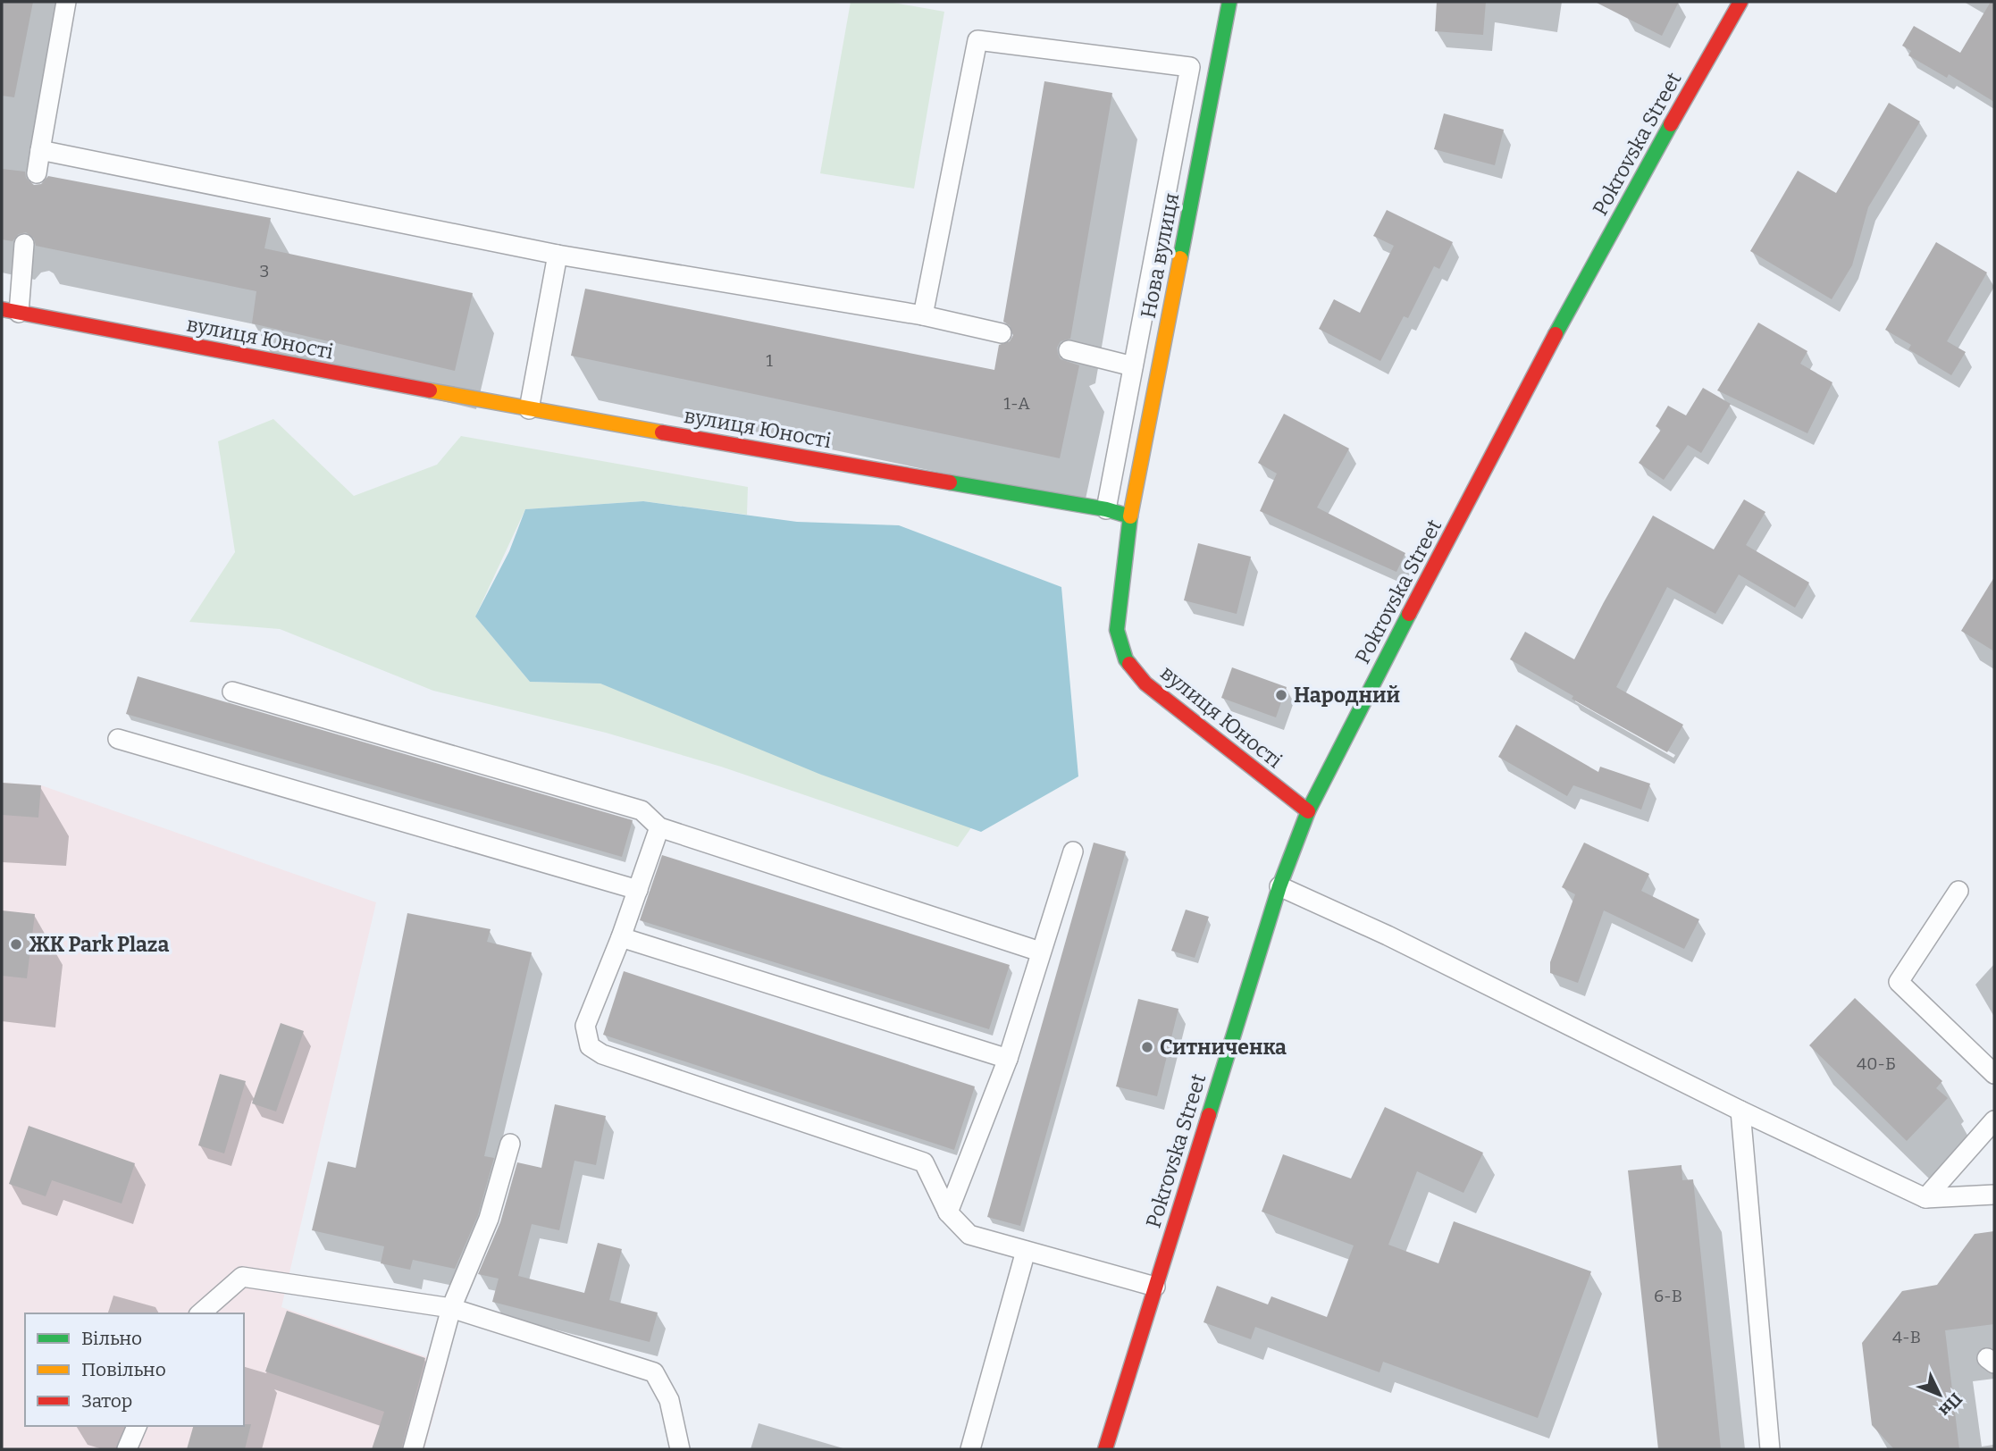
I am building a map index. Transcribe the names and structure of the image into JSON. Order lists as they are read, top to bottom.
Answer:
{
  "streets": {
    "street": ["Pokrovska Street", "Нова вулиця", "вулиця Юності"]
  },
  "crossings": [
    ["Pokrovska Street", "вулиця Юності"],
    ["Нова вулиця", "вулиця Юності"]
  ],
  "places": ["Народний", "ЖК Park Plaza", "Ситниченка"],
  "house_numbers": [
    "3",
    "1",
    "1-А",
    "40-Б",
    "6-В",
    "4-В"
  ],
  "legend": ["Вільно", "Повільно", "Затор"],
  "north": "bottom right"
}
